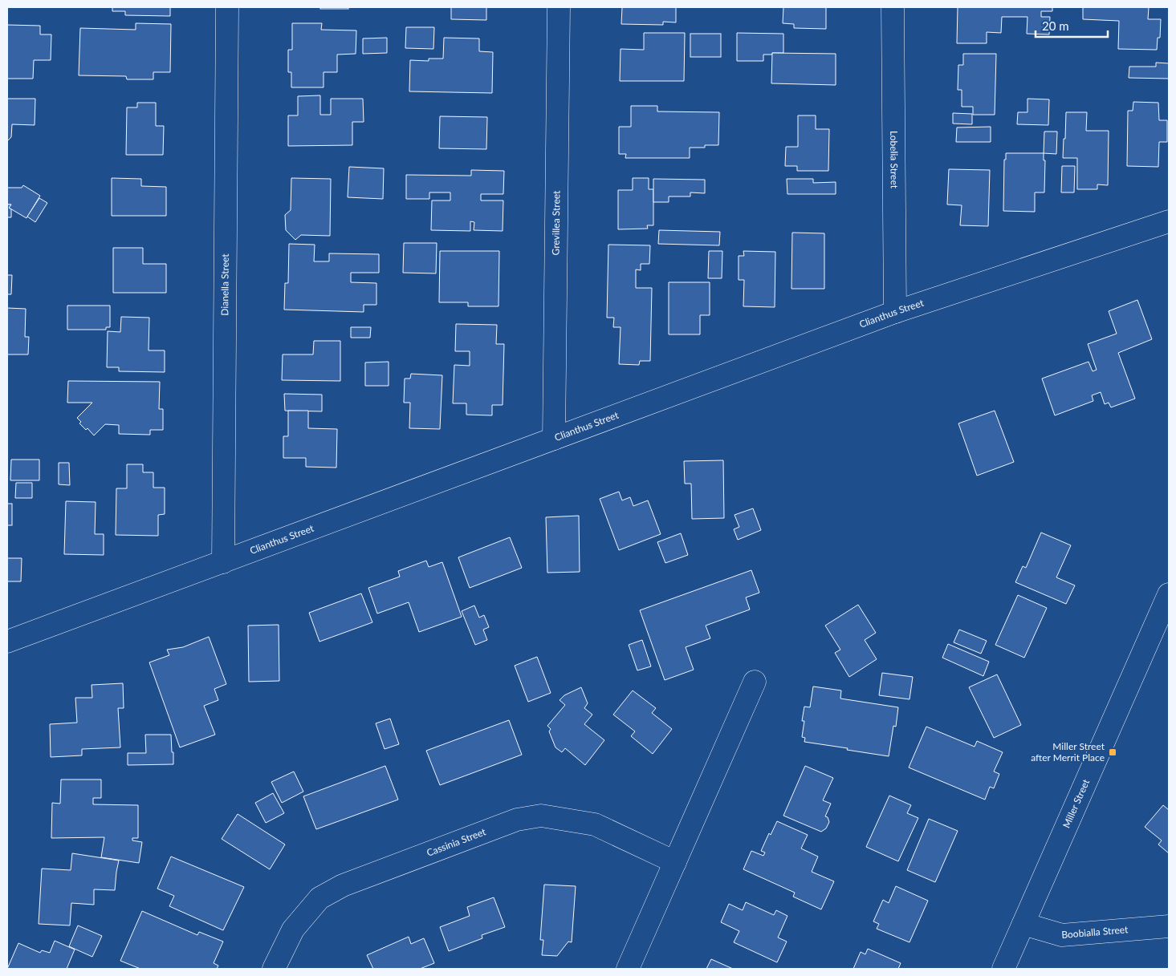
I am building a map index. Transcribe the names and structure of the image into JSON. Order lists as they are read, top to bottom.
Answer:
{
  "streets": {
    "street": [
      "Lobelia Street",
      "Grevillea Street",
      "Dianella Street",
      "Clianthus Street",
      "Miller Street",
      "Cassinia Street",
      "Boobialla Street"
    ]
  },
  "crossings": [
    ["Lobelia Street", "Clianthus Street"],
    ["Grevillea Street", "Clianthus Street"],
    ["Dianella Street", "Clianthus Street"],
    ["Miller Street", "Boobialla Street"]
  ],
  "places": {
    "transit": ["Miller Street after Merrit Place"]
  },
  "scale_bar": "20 m"
}
